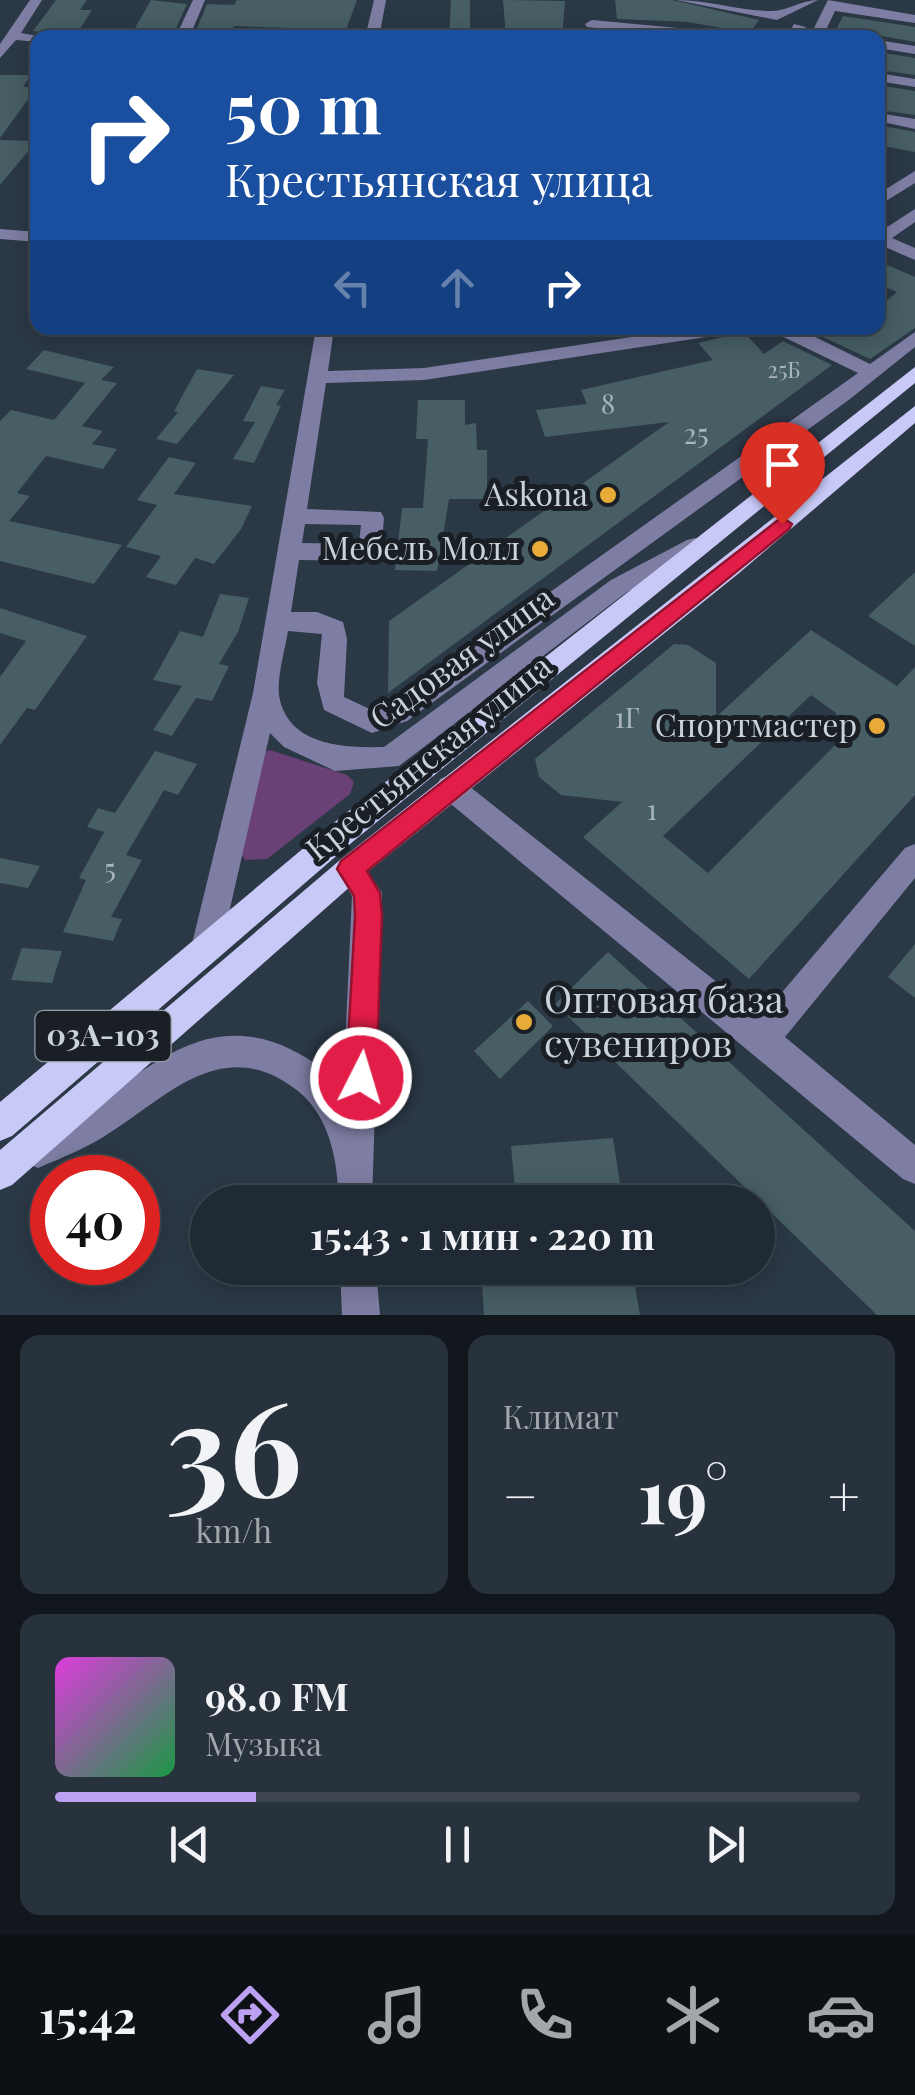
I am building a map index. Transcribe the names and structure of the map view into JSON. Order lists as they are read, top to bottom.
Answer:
{
  "streets": {
    "main road": ["Крестьянская улица", "03А-103"],
    "street": ["Садовая улица"]
  },
  "crossings": [
    ["Садовая улица", "Крестьянская улица"]
  ],
  "places": [
    "Askona",
    "Мебель Молл",
    "Спортмастер",
    "Оптовая база сувениров"
  ],
  "house_numbers": [
    "25Б",
    "8",
    "25",
    "1Г",
    "1",
    "5"
  ],
  "page": {
    "turn": ["50 m", "Крестьянская улица"],
    "limit": "40",
    "trip": "15:43 · 1 мин · 220 m",
    "tile": [
      ["36", "km/h"],
      "Климат"
    ],
    "heat": ["−", "19°", "+"],
    "song": ["98.0 FM", "Музыка"],
    "tabs": "15:42"
  }
}
